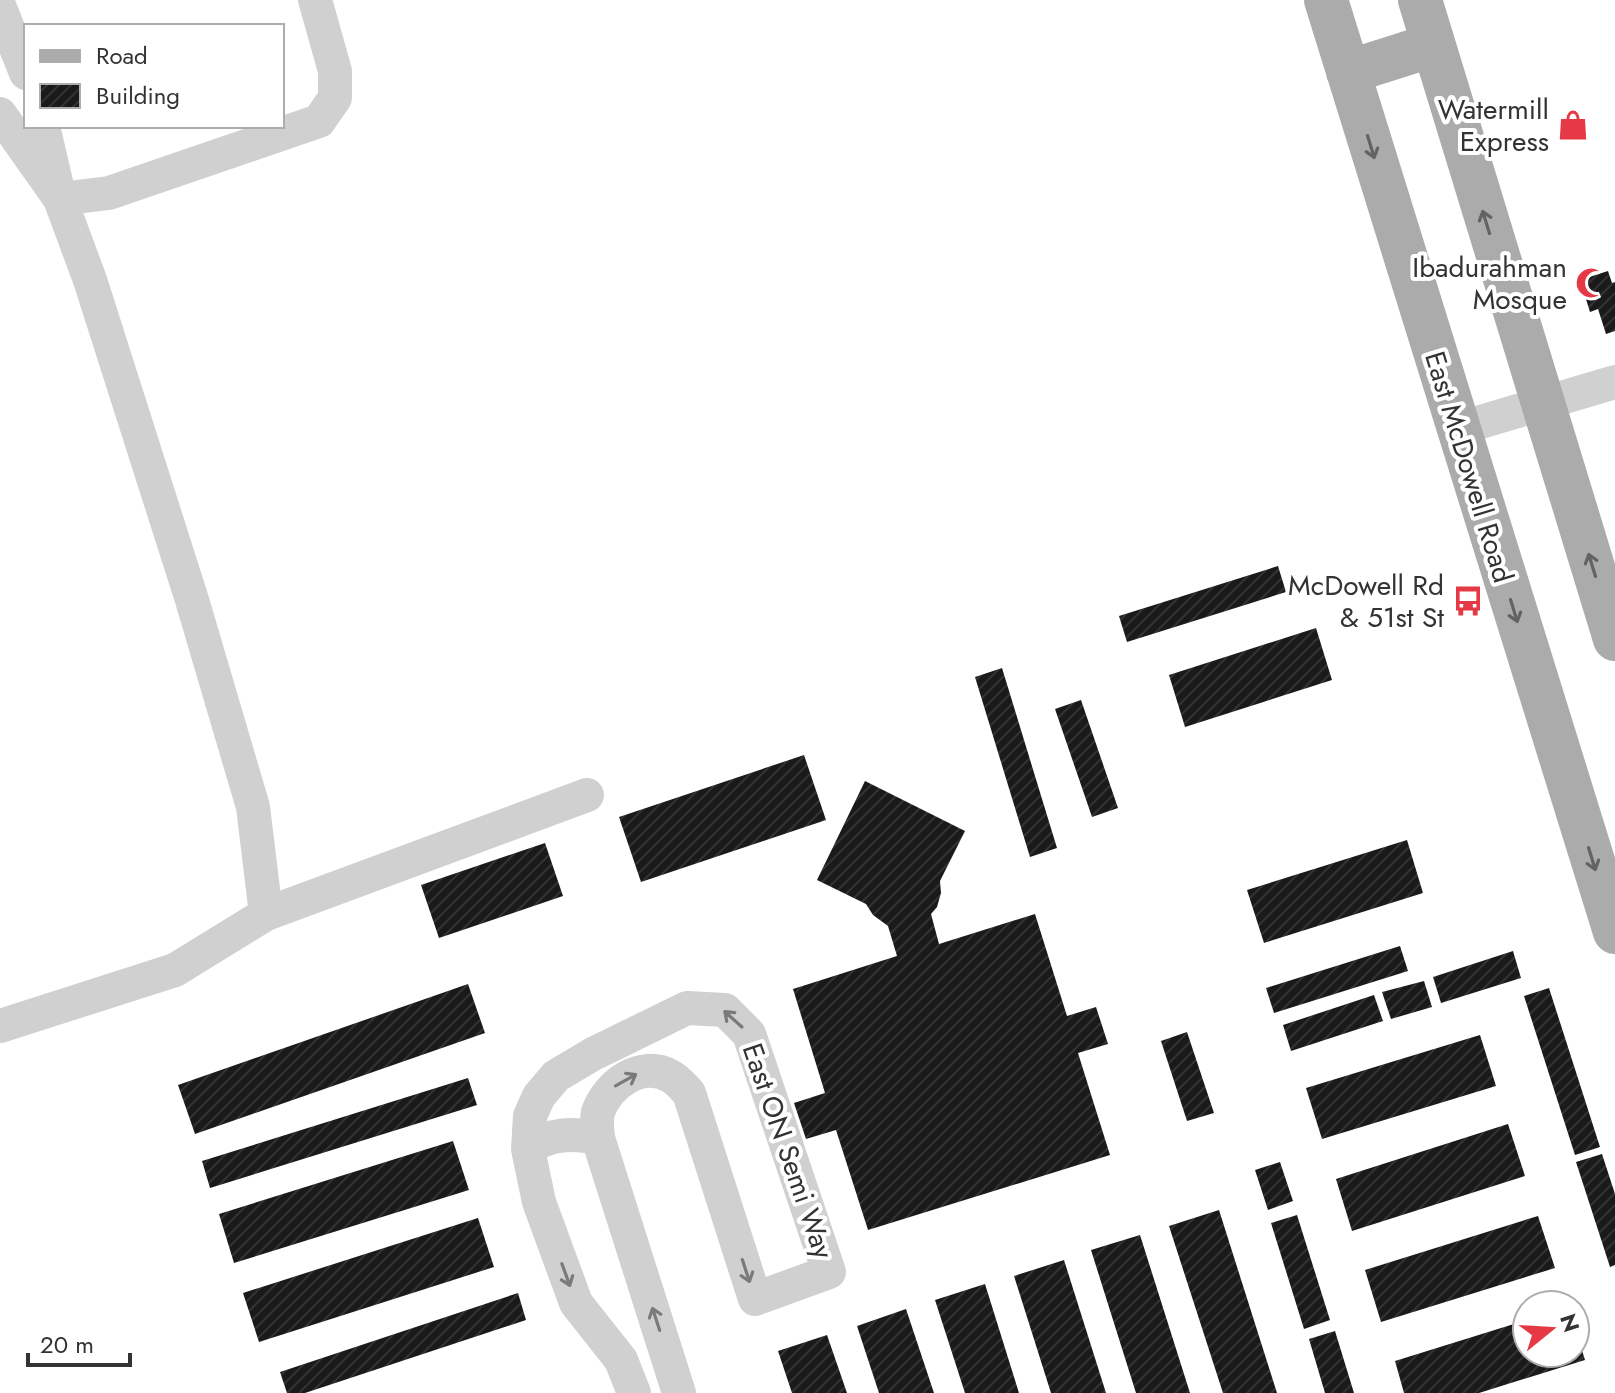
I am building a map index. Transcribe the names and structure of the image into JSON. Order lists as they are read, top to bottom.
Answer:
{
  "streets": {
    "main road": ["East McDowell Road"],
    "street": ["East ON Semi Way"]
  },
  "places": {
    "shop": ["Watermill Express"],
    "mosque": ["Ibadurahman Mosque"],
    "bus stop": ["McDowell Rd & 51st St"]
  },
  "legend": ["Road", "Building"],
  "scale_bar": "20 m",
  "north": "right"
}
